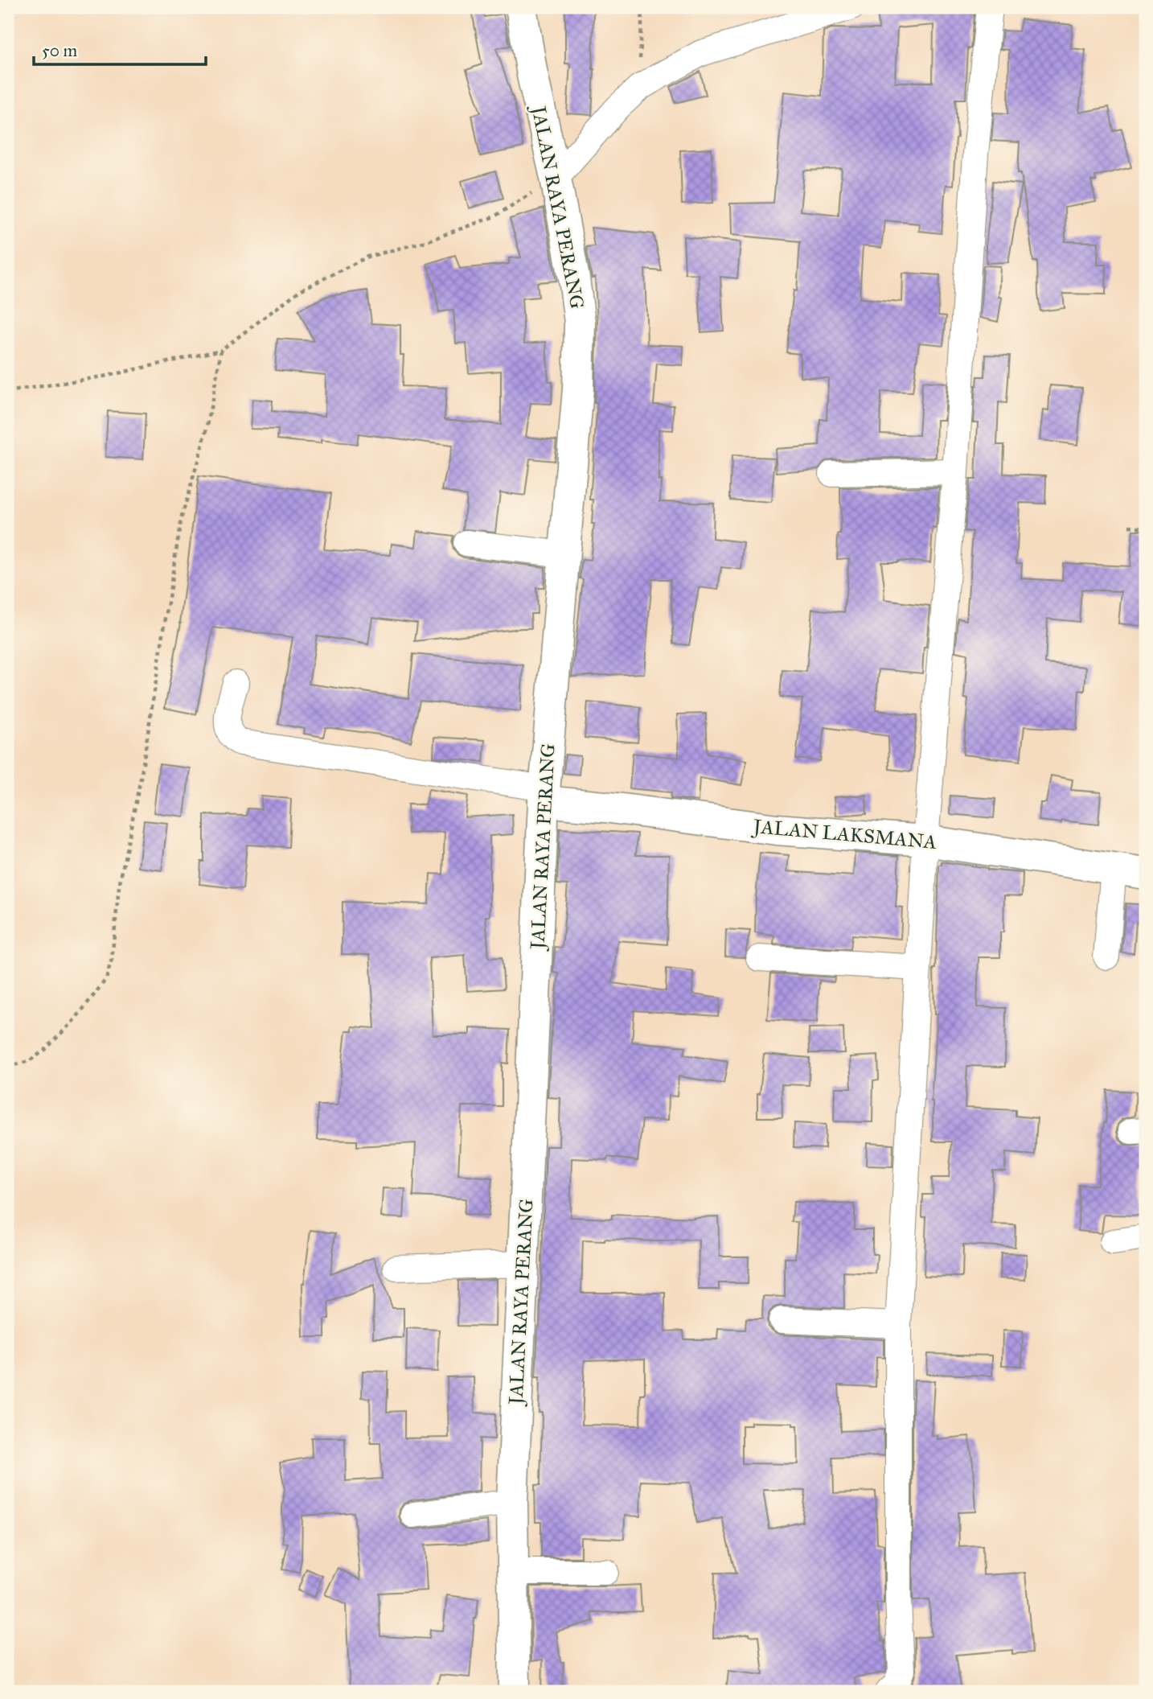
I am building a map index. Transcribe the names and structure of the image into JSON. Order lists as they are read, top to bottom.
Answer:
{
  "streets": {
    "main road": ["JALAN RAYA PERANG", "JALAN LAKSMANA"]
  },
  "crossings": [
    ["JALAN RAYA PERANG", "JALAN LAKSMANA"]
  ],
  "scale_bar": "50 m"
}
